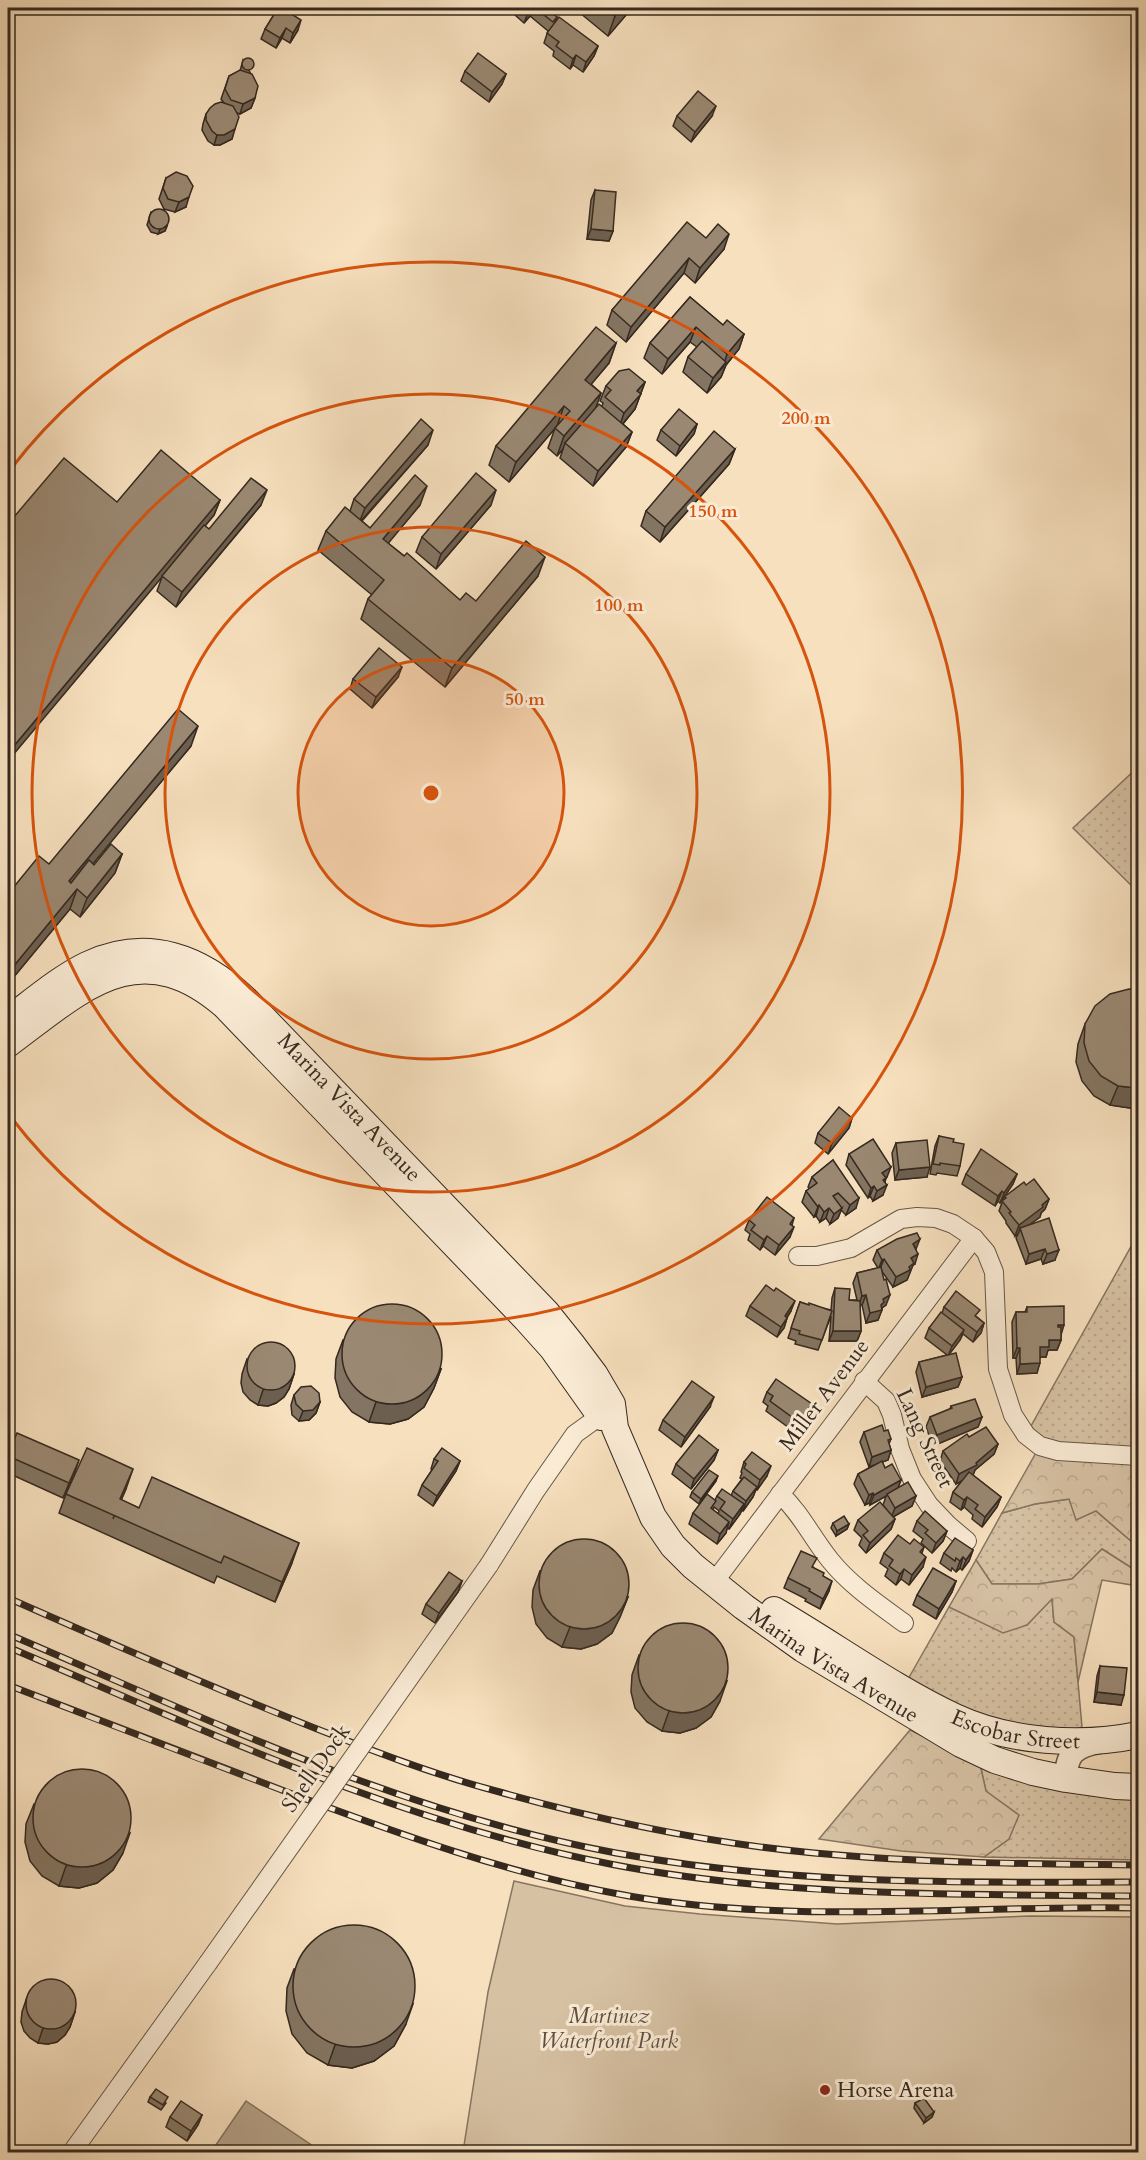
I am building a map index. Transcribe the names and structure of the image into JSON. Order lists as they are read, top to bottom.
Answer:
{
  "streets": {
    "main road": ["Marina Vista Avenue", "Escobar Street"],
    "street": ["Miller Avenue", "Lang Street", "Shell Dock"]
  },
  "crossings": [
    ["Marina Vista Avenue", "Miller Avenue"],
    ["Marina Vista Avenue", "Escobar Street"],
    ["Marina Vista Avenue", "Shell Dock"],
    ["Miller Avenue", "Lang Street"],
    ["Miller Avenue", "Escobar Street"]
  ],
  "parks": ["Martinez Waterfront Park"],
  "places": ["Horse Arena"],
  "rings": [
    "200 m",
    "150 m",
    "100 m",
    "50 m"
  ]
}
